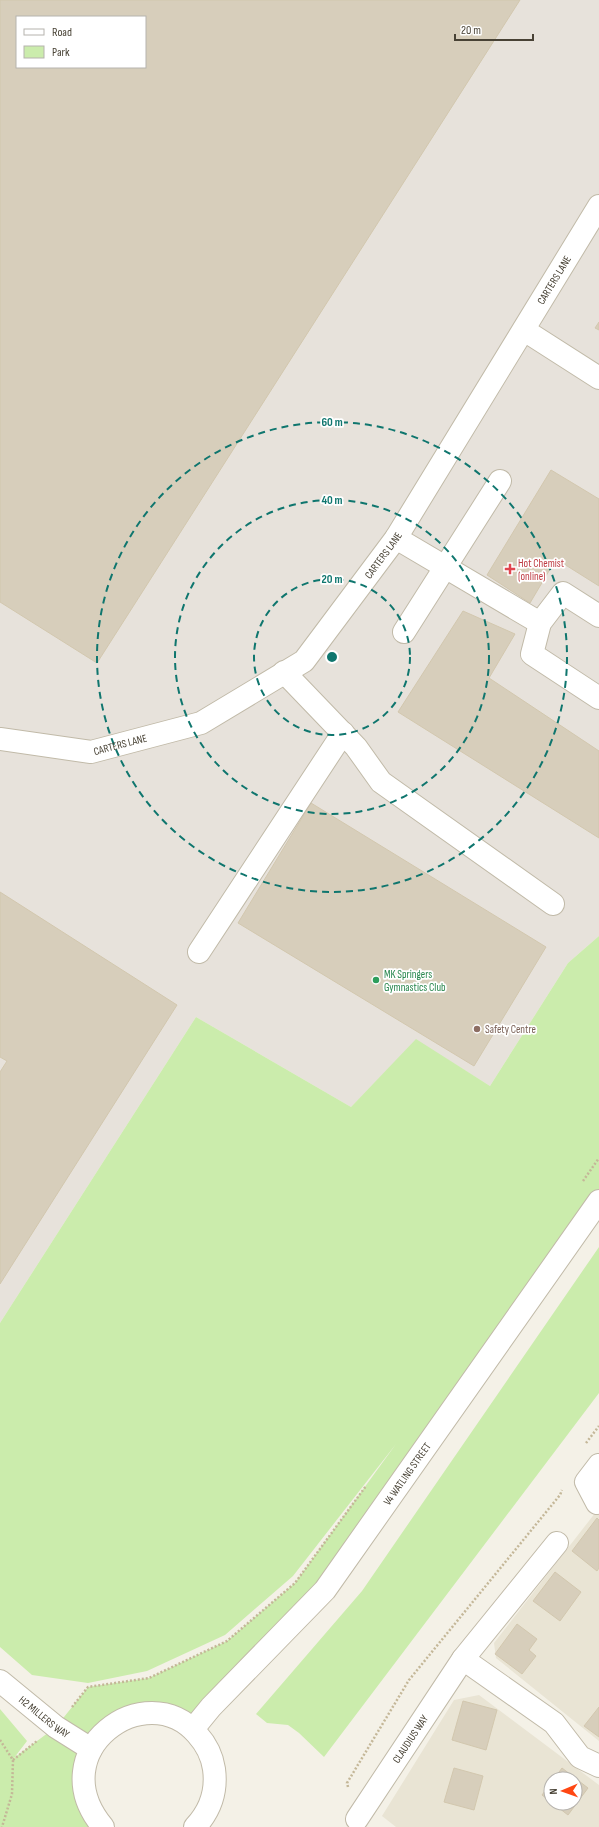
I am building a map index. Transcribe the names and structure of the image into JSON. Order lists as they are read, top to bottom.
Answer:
{
  "streets": {
    "street": [
      "CARTERS LANE",
      "V4 WATLING STREET",
      "H2 MILLERS WAY",
      "CLAUDIUS WAY"
    ]
  },
  "places": {
    "health": ["Hot Chemist (online)"],
    "other": ["MK Springers Gymnastics Club", "Safety Centre"]
  },
  "legend": ["Road", "Park"],
  "scale_bar": "20 m",
  "north": "left",
  "rings": ["60 m", "40 m", "20 m"]
}
